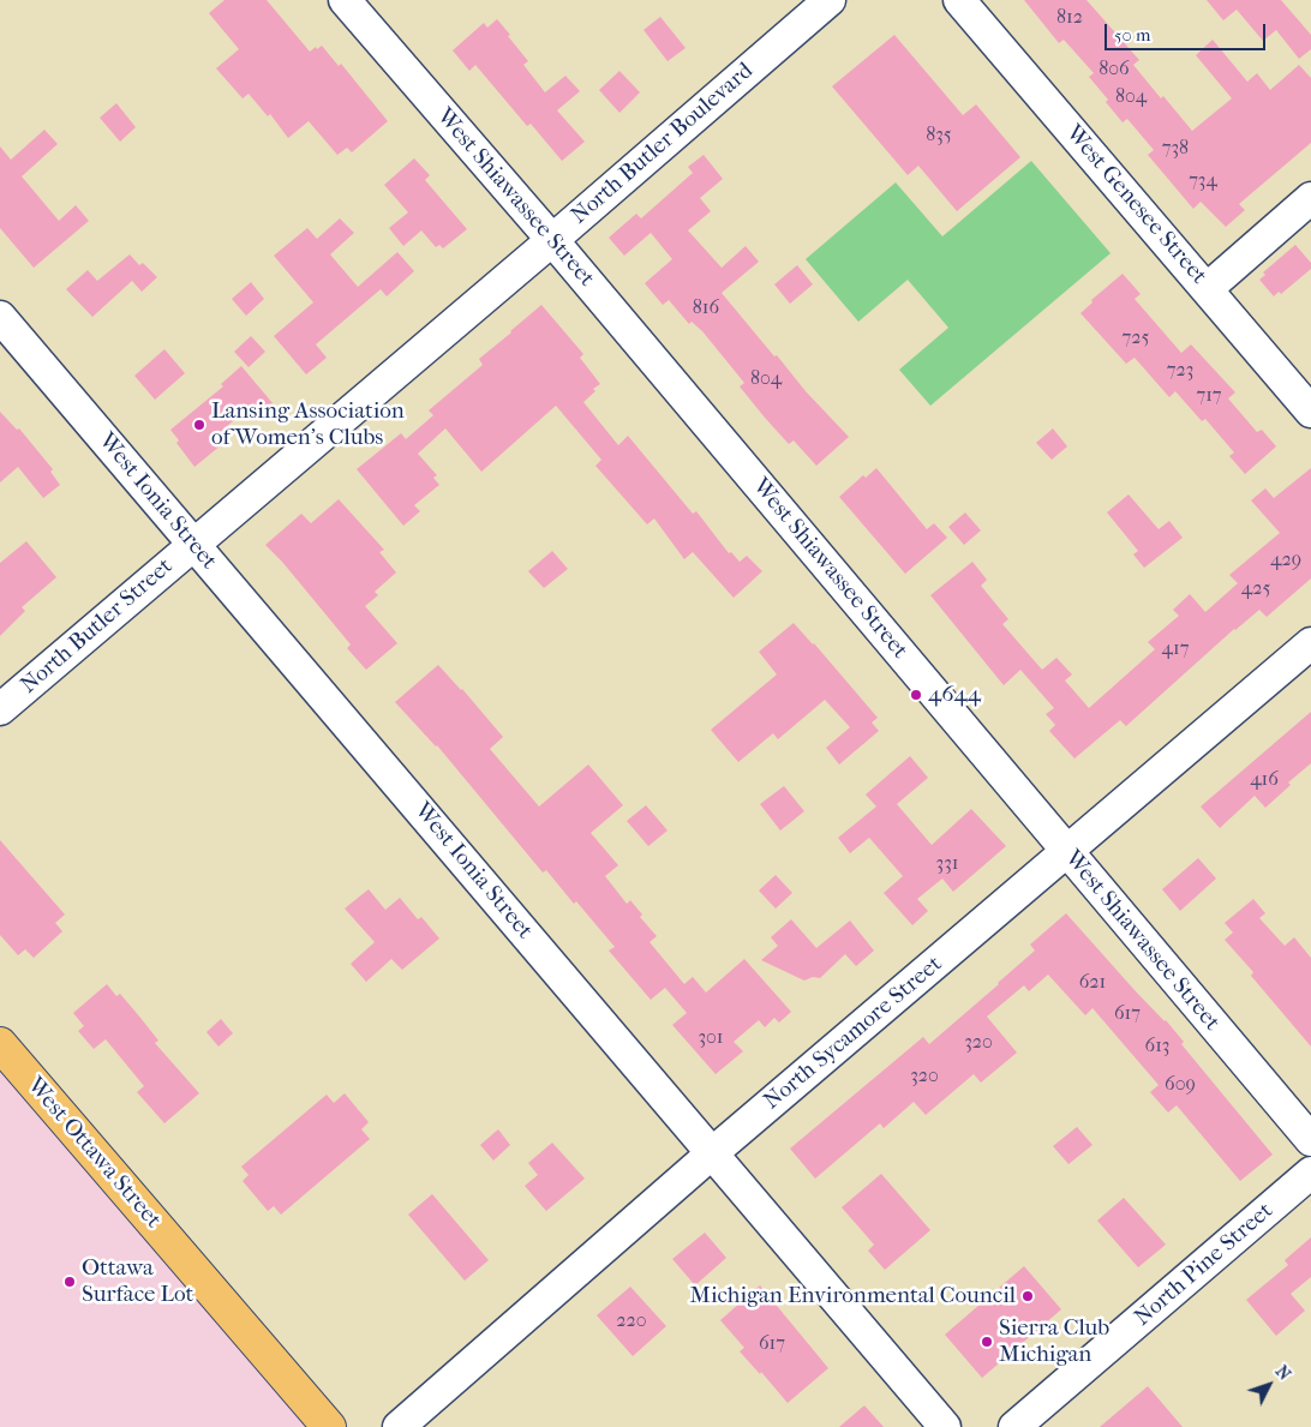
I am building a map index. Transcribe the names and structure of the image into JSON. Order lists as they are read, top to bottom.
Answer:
{
  "streets": {
    "main road": ["West Ottawa Street"],
    "street": [
      "North Butler Boulevard",
      "West Shiawassee Street",
      "West Genesee Street",
      "West Ionia Street",
      "North Butler Street",
      "North Sycamore Street",
      "North Pine Street"
    ]
  },
  "crossings": [
    ["North Butler Boulevard", "West Shiawassee Street"],
    ["North Butler Boulevard", "West Ionia Street"],
    ["North Butler Boulevard", "North Butler Street"],
    ["West Shiawassee Street", "North Sycamore Street"],
    ["West Ionia Street", "North Butler Street"],
    ["West Ionia Street", "North Sycamore Street"]
  ],
  "places": [
    "Lansing Association of Women's Clubs",
    "4644",
    "Ottawa Surface Lot",
    "Michigan Environmental Council",
    "Sierra Club Michigan"
  ],
  "house_numbers": [
    "812",
    "806",
    "804",
    "835",
    "738",
    "734",
    "816",
    "725",
    "723",
    "804",
    "717",
    "429",
    "425",
    "417",
    "416",
    "331",
    "621",
    "617",
    "301",
    "320",
    "613",
    "320",
    "609",
    "220",
    "617"
  ],
  "scale_bar": "50 m",
  "north": "top right"
}
